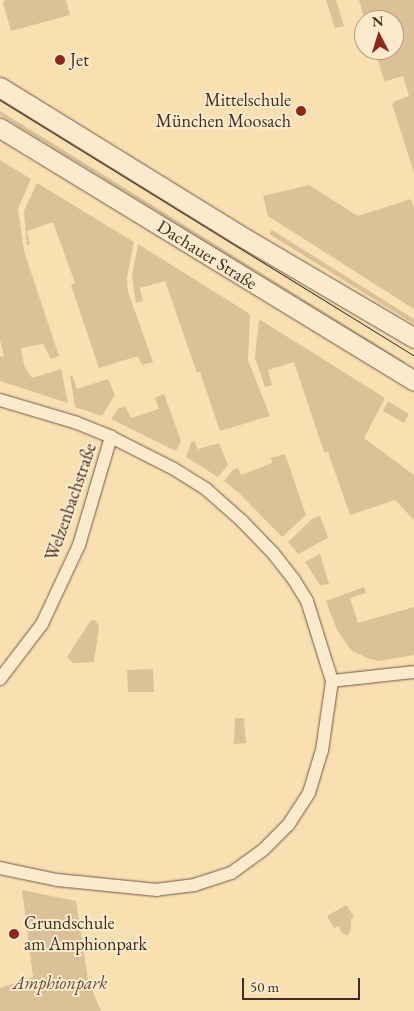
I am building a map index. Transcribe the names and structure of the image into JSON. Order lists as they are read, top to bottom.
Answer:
{
  "streets": {
    "main road": ["Dachauer Straße"],
    "street": ["Welzenbachstraße"]
  },
  "parks": ["Amphionpark"],
  "places": ["Jet", "Mittelschule München Moosach", "Grundschule am Amphionpark"],
  "scale_bar": "50 m",
  "north": "top"
}
